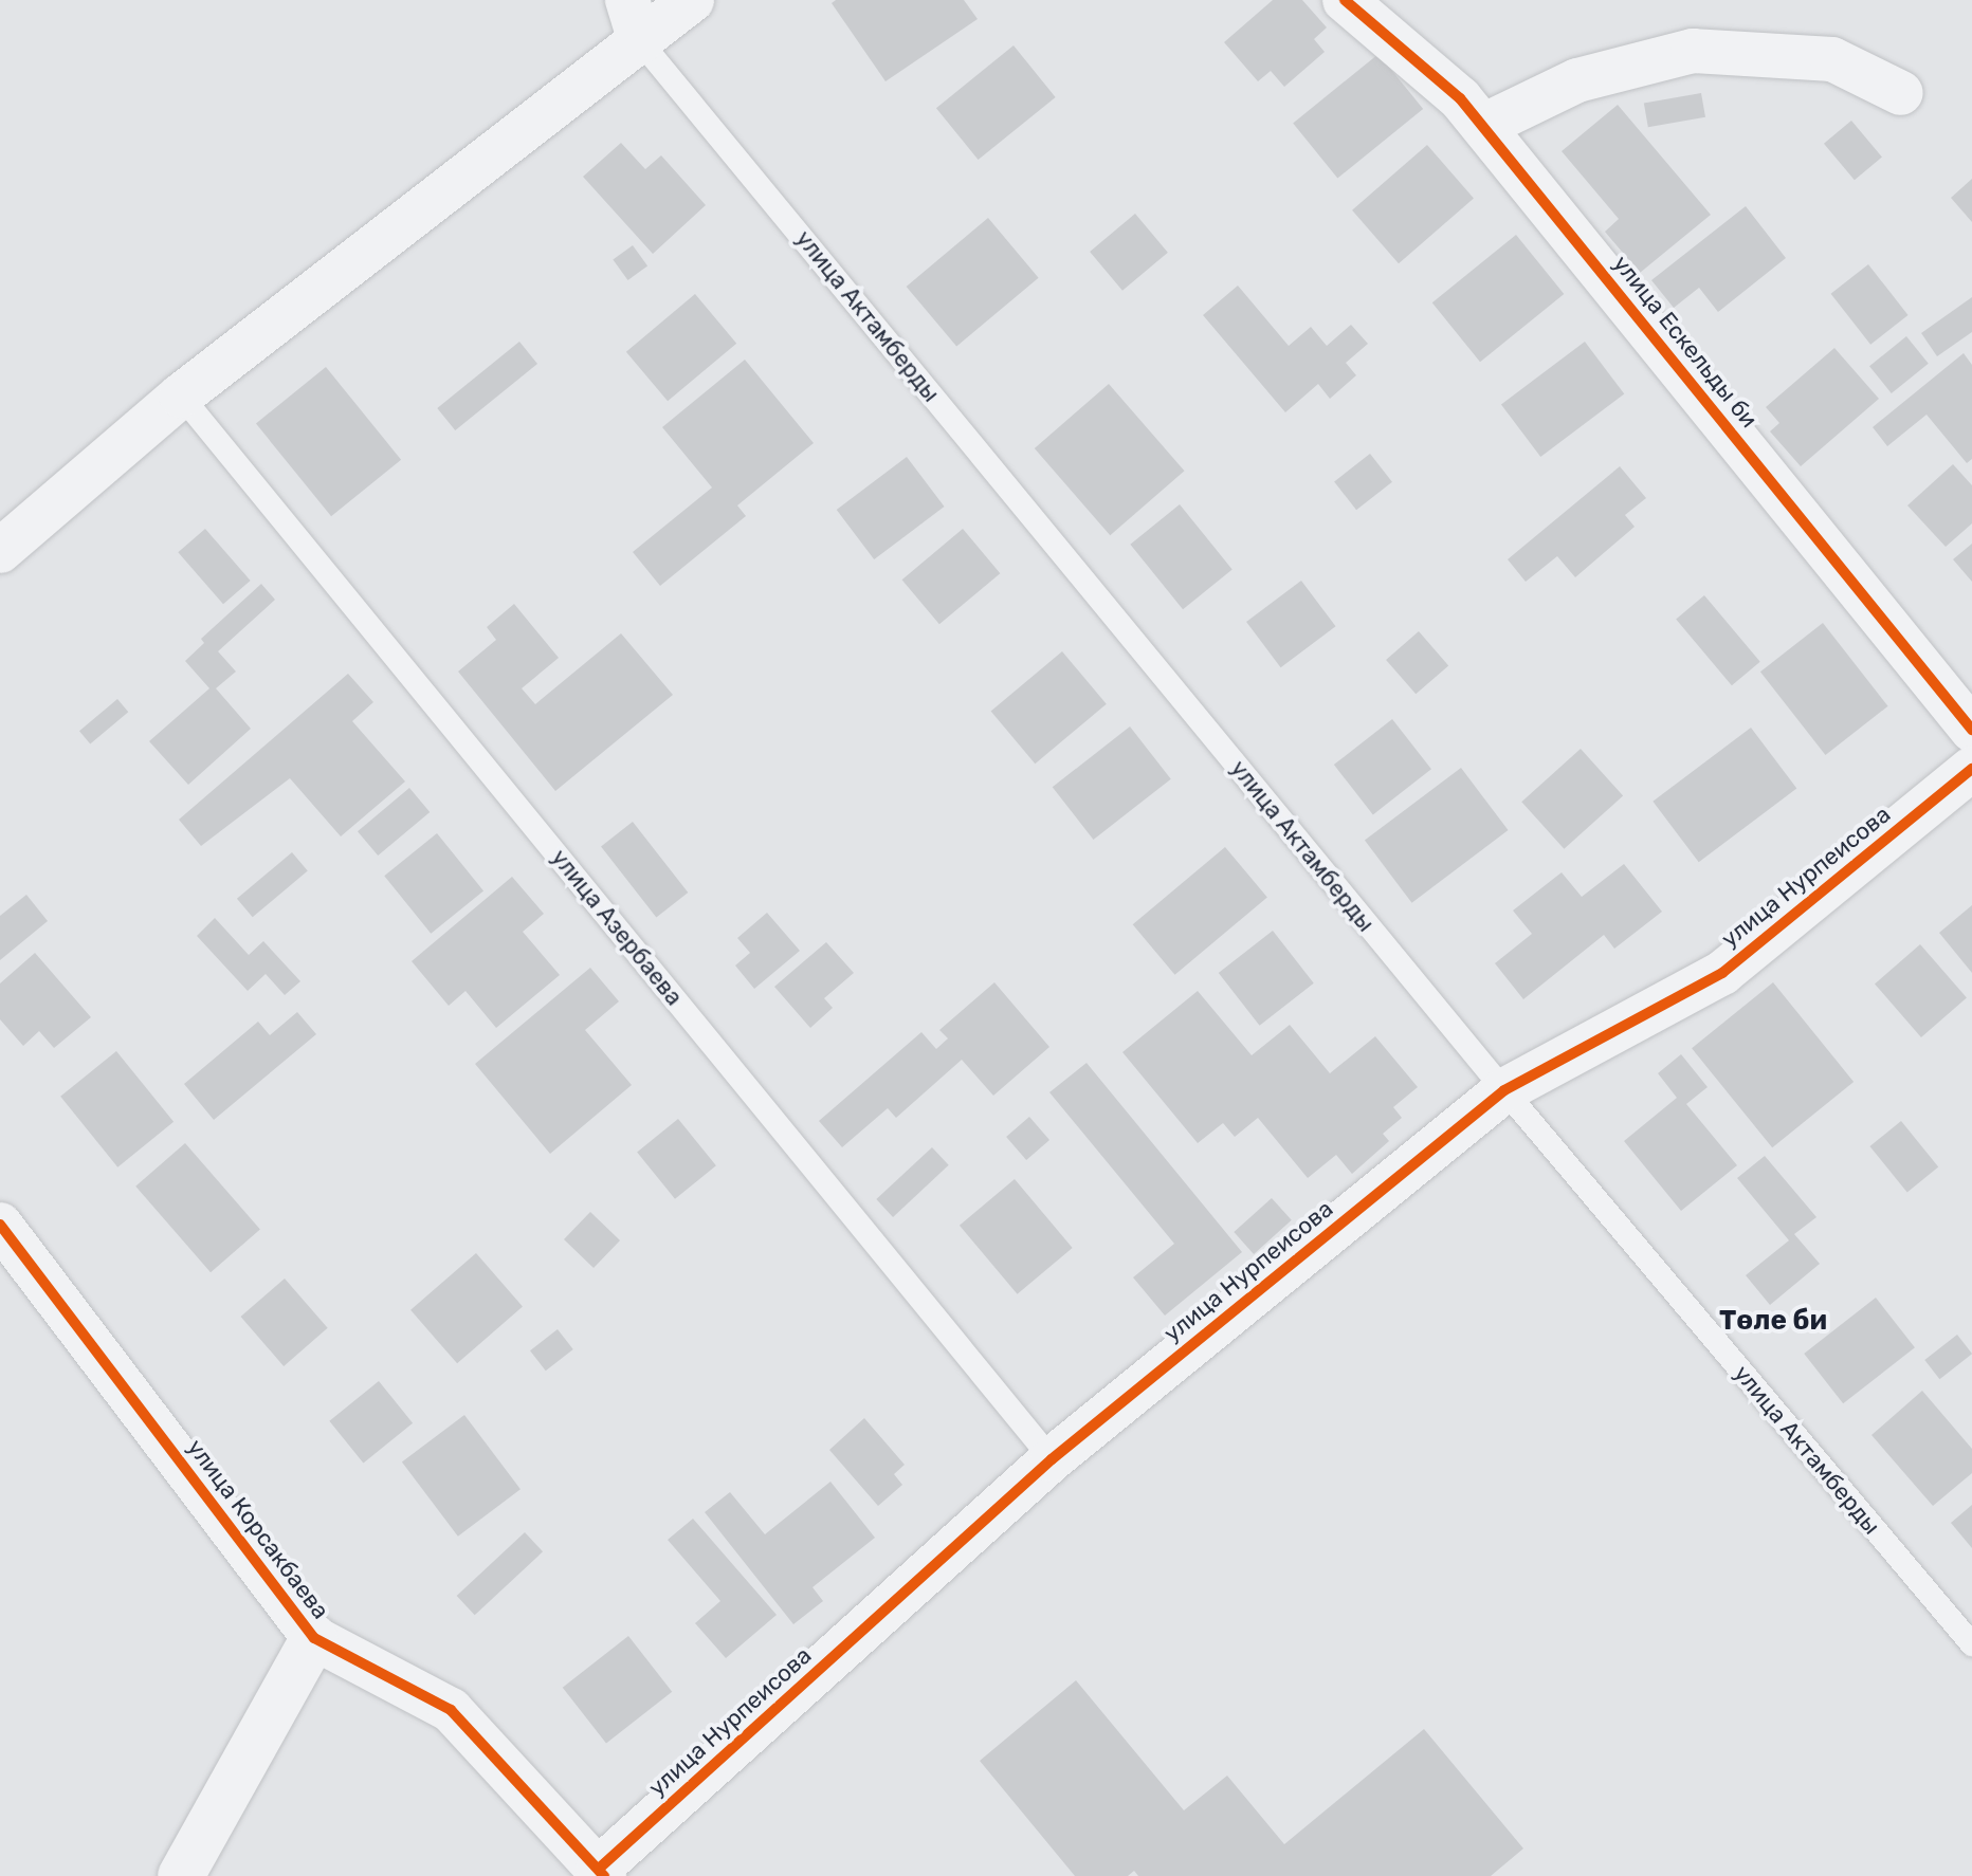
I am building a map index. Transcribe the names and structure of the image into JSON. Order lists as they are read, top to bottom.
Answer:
{
  "streets": {
    "street": ["улица Ескельды би", "улица Нурпеисова", "улица Корсакбаева"],
    "lane": ["улица Актамберды", "улица Азербаева"]
  },
  "crossings": [
    ["улица Актамберды", "улица Нурпеисова"],
    ["улица Нурпеисова", "улица Азербаева"],
    ["улица Нурпеисова", "улица Корсакбаева"]
  ],
  "districts": ["Төле би"]
}
